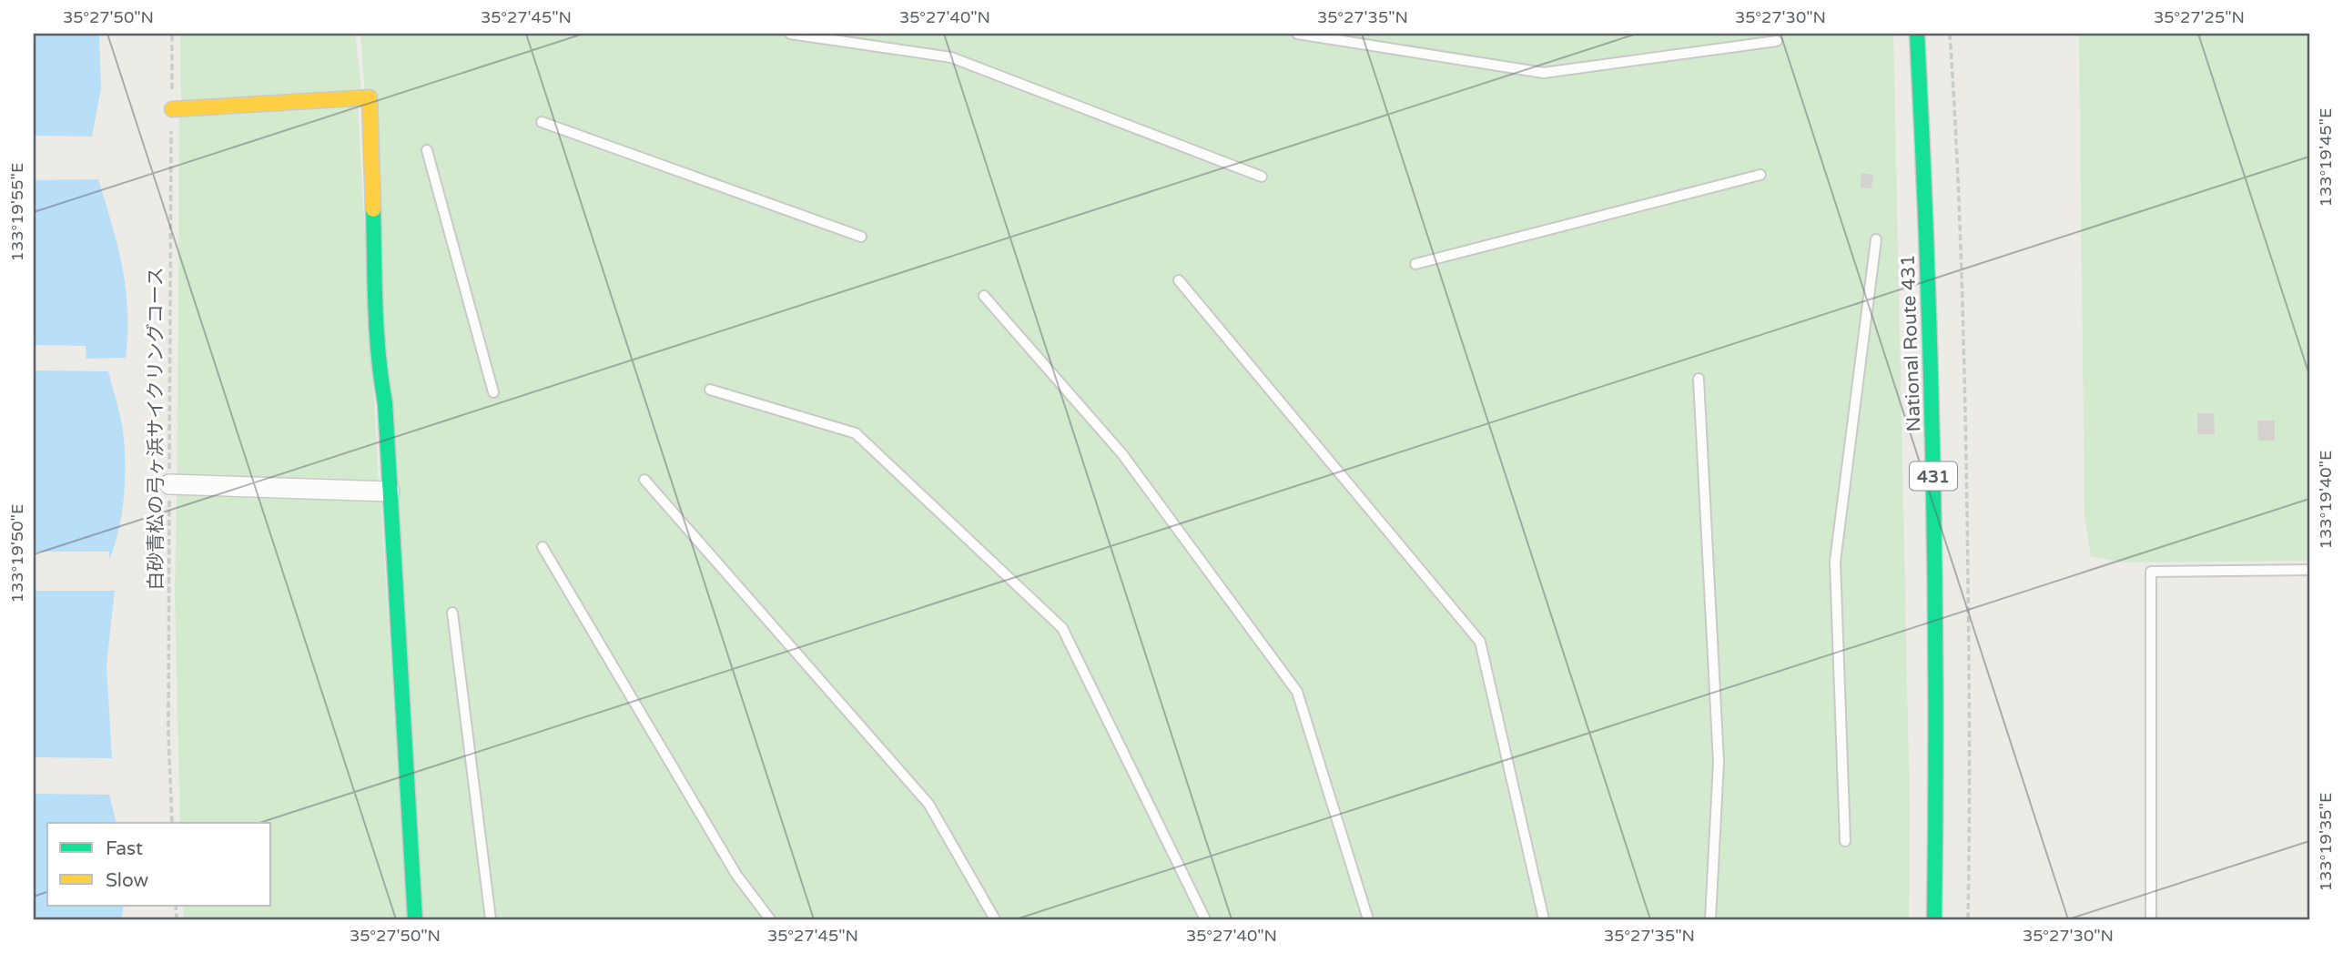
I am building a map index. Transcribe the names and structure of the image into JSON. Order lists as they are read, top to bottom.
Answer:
{
  "streets": {
    "main road": ["National Route 431", "431"],
    "path": ["白砂青松の弓ヶ浜サイクリングコース"]
  },
  "legend": ["Fast", "Slow"],
  "coordinates": [
    "35°27'50\"N",
    "35°27'45\"N",
    "35°27'40\"N",
    "35°27'35\"N",
    "35°27'30\"N",
    "35°27'25\"N",
    "133°19'45\"E",
    "133°19'55\"E",
    "133°19'40\"E",
    "133°19'50\"E",
    "133°19'35\"E"
  ]
}
